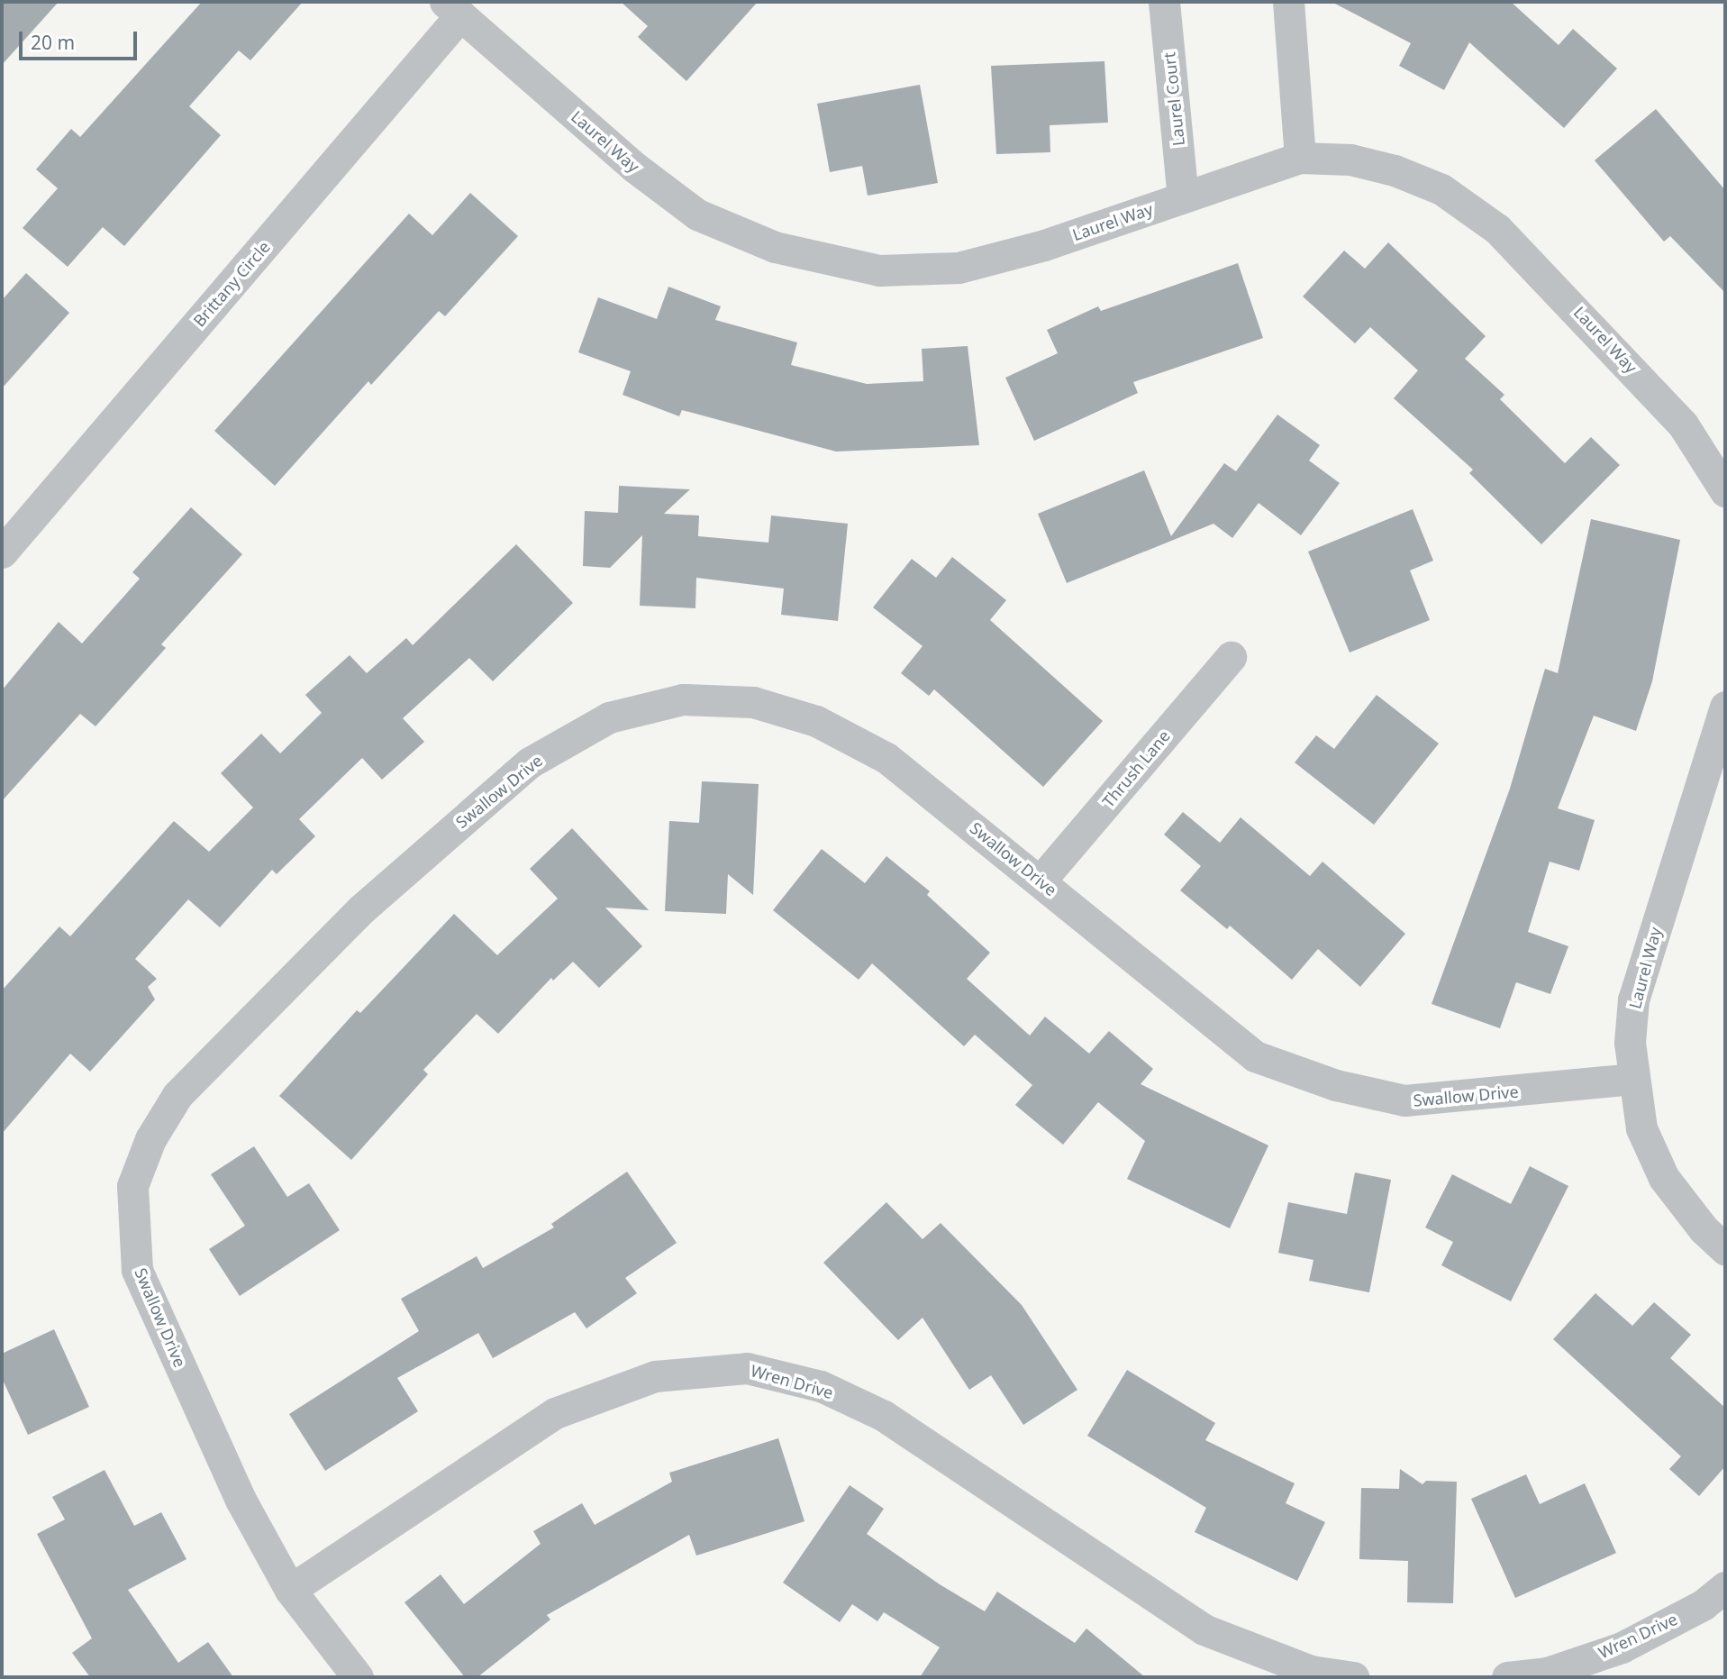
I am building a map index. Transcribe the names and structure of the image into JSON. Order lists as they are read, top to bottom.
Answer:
{
  "streets": {
    "street": [
      "Laurel Court",
      "Laurel Way",
      "Brittany Circle",
      "Thrush Lane",
      "Swallow Drive",
      "Wren Drive"
    ]
  },
  "crossings": [
    ["Laurel Court", "Laurel Way"],
    ["Laurel Way", "Brittany Circle"],
    ["Laurel Way", "Swallow Drive"],
    ["Thrush Lane", "Swallow Drive"],
    ["Swallow Drive", "Wren Drive"]
  ],
  "scale_bar": "20 m"
}
